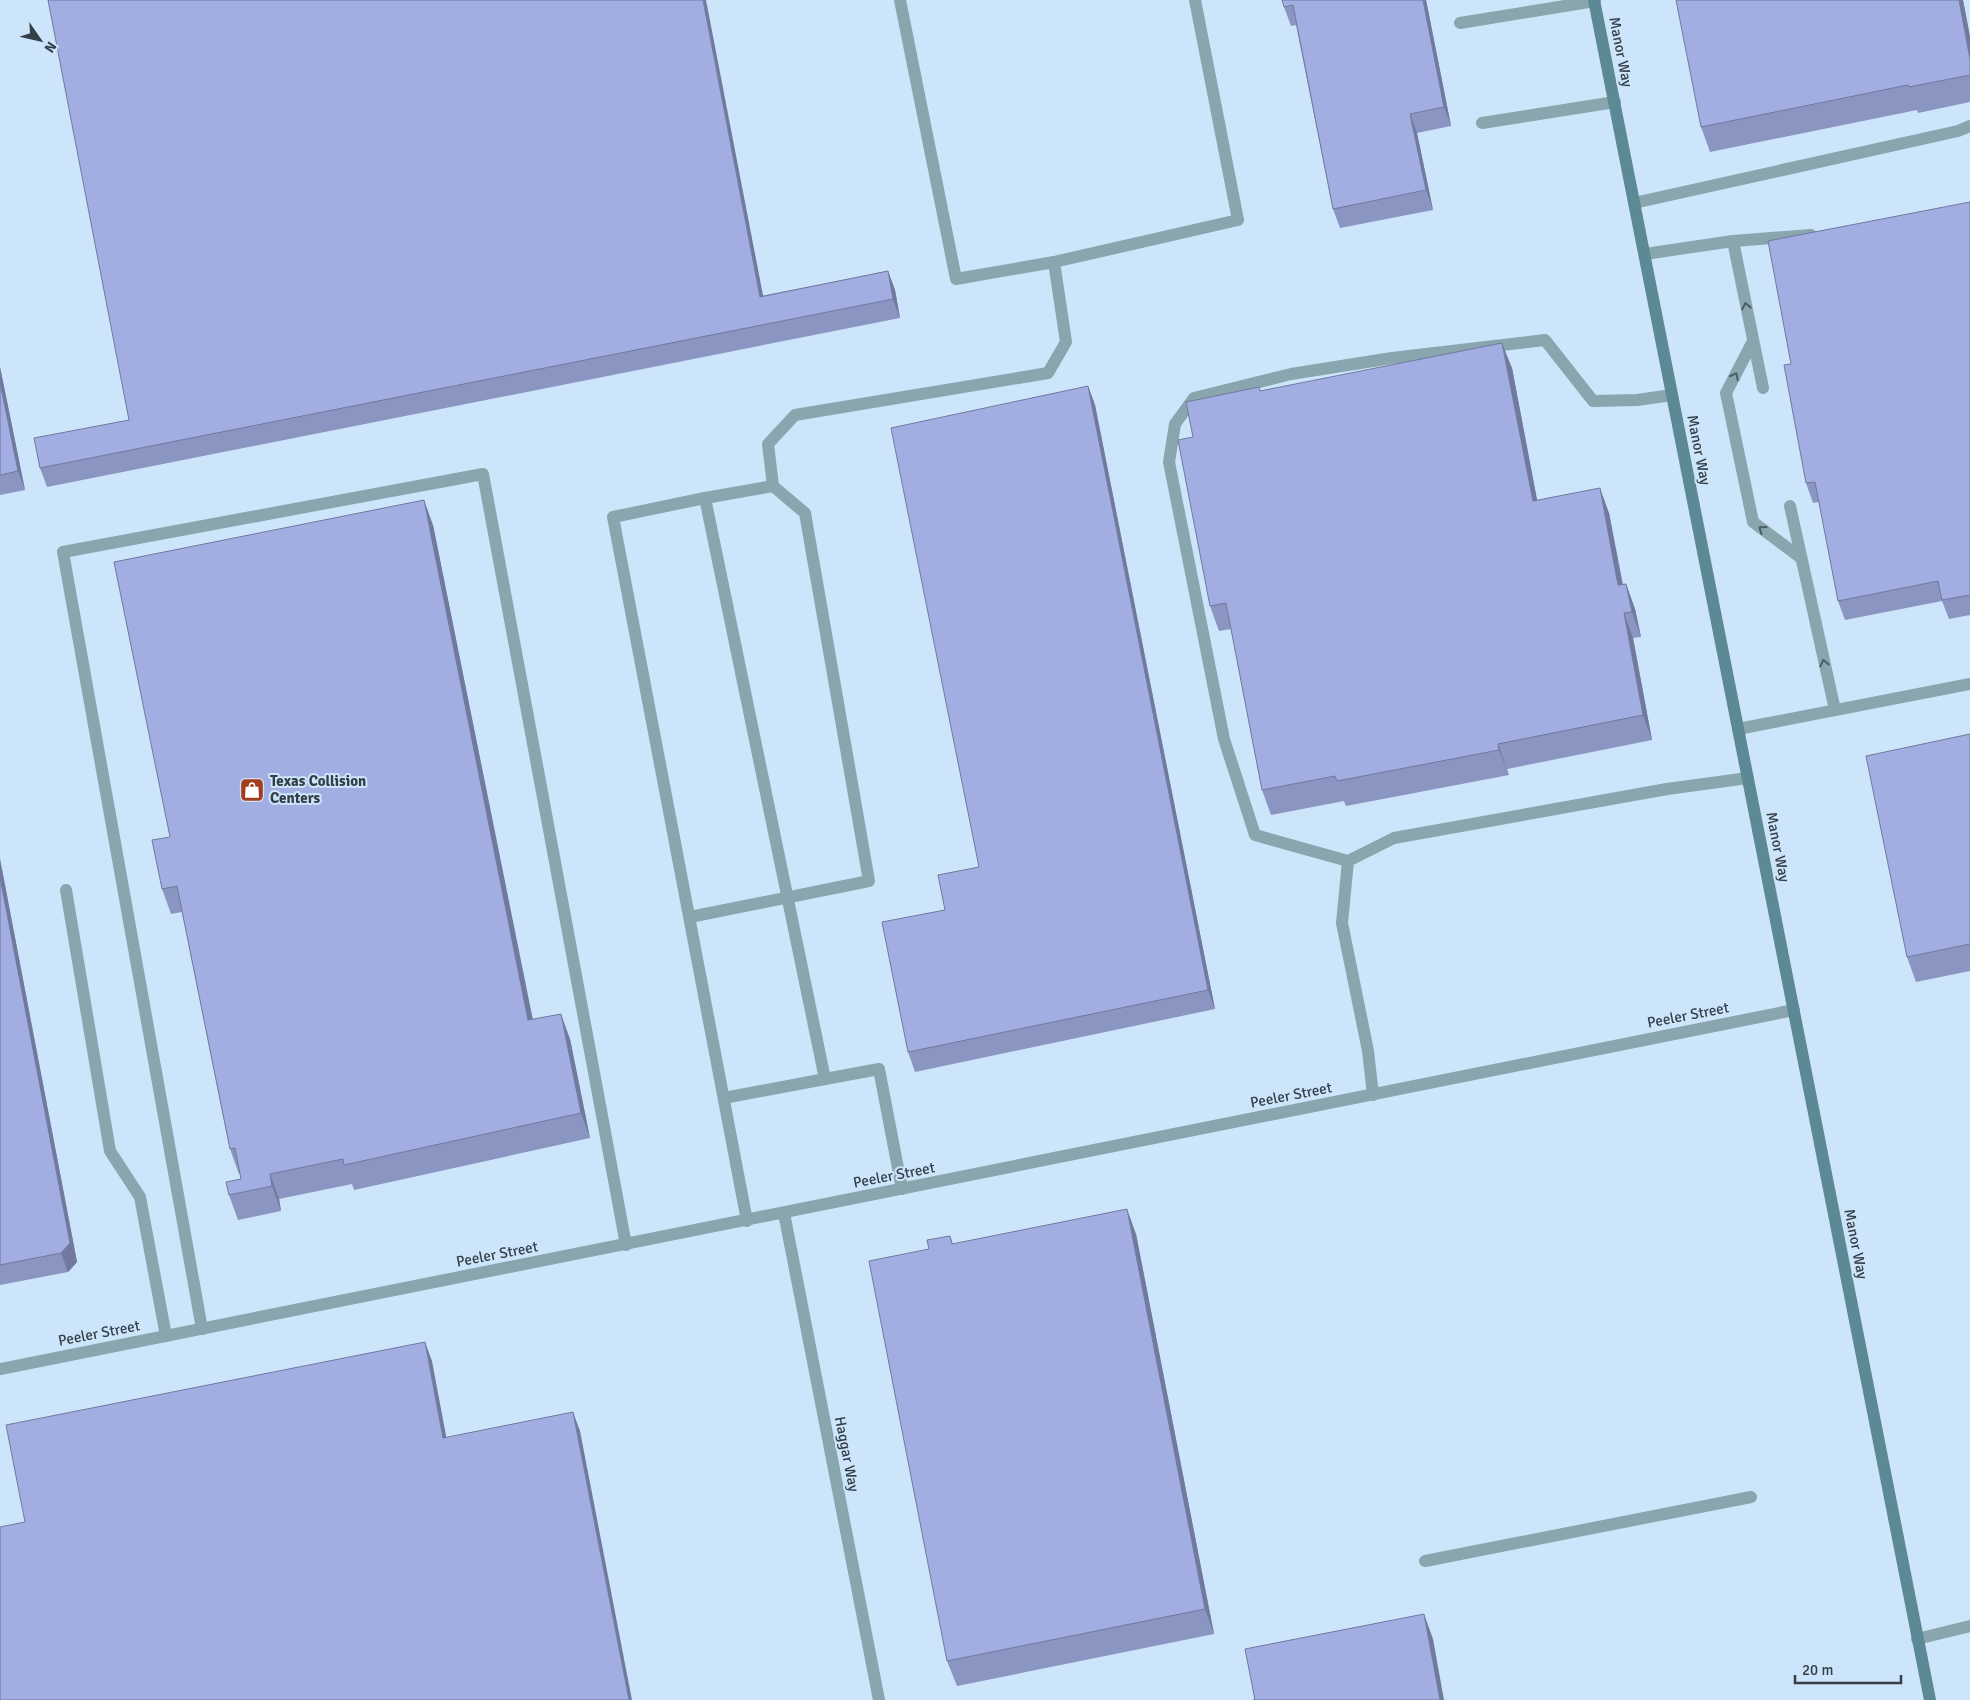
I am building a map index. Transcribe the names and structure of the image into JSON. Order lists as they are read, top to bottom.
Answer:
{
  "streets": {
    "street": ["Manor Way", "Peeler Street", "Haggar Way"]
  },
  "crossings": [
    ["Manor Way", "Peeler Street"],
    ["Peeler Street", "Haggar Way"]
  ],
  "places": {
    "shop": ["Texas Collision Centers"]
  },
  "scale_bar": "20 m",
  "north": "bottom right"
}
